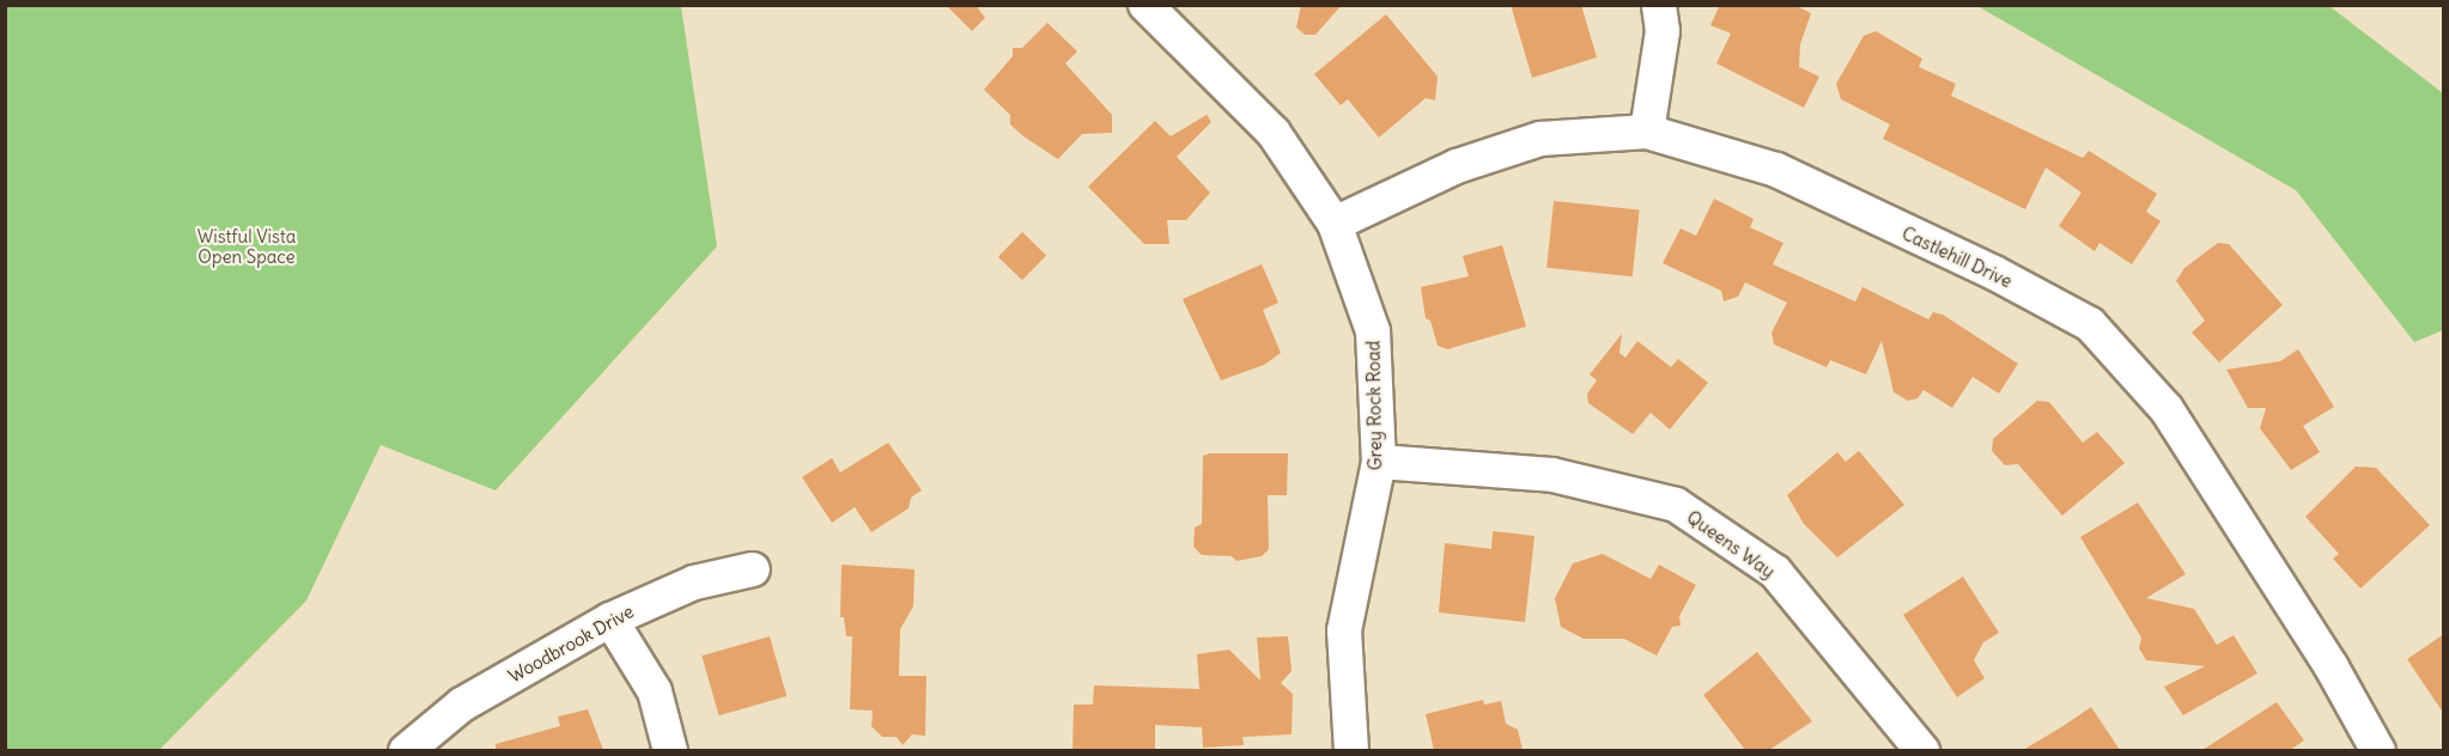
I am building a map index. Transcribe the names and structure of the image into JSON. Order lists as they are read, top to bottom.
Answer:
{
  "streets": {
    "street": [
      "Castlehill Drive",
      "Grey Rock Road",
      "Queens Way",
      "Woodbrook Drive"
    ]
  },
  "crossings": [
    ["Castlehill Drive", "Grey Rock Road"],
    ["Grey Rock Road", "Queens Way"]
  ],
  "parks": ["Wistful Vista Open Space"]
}
